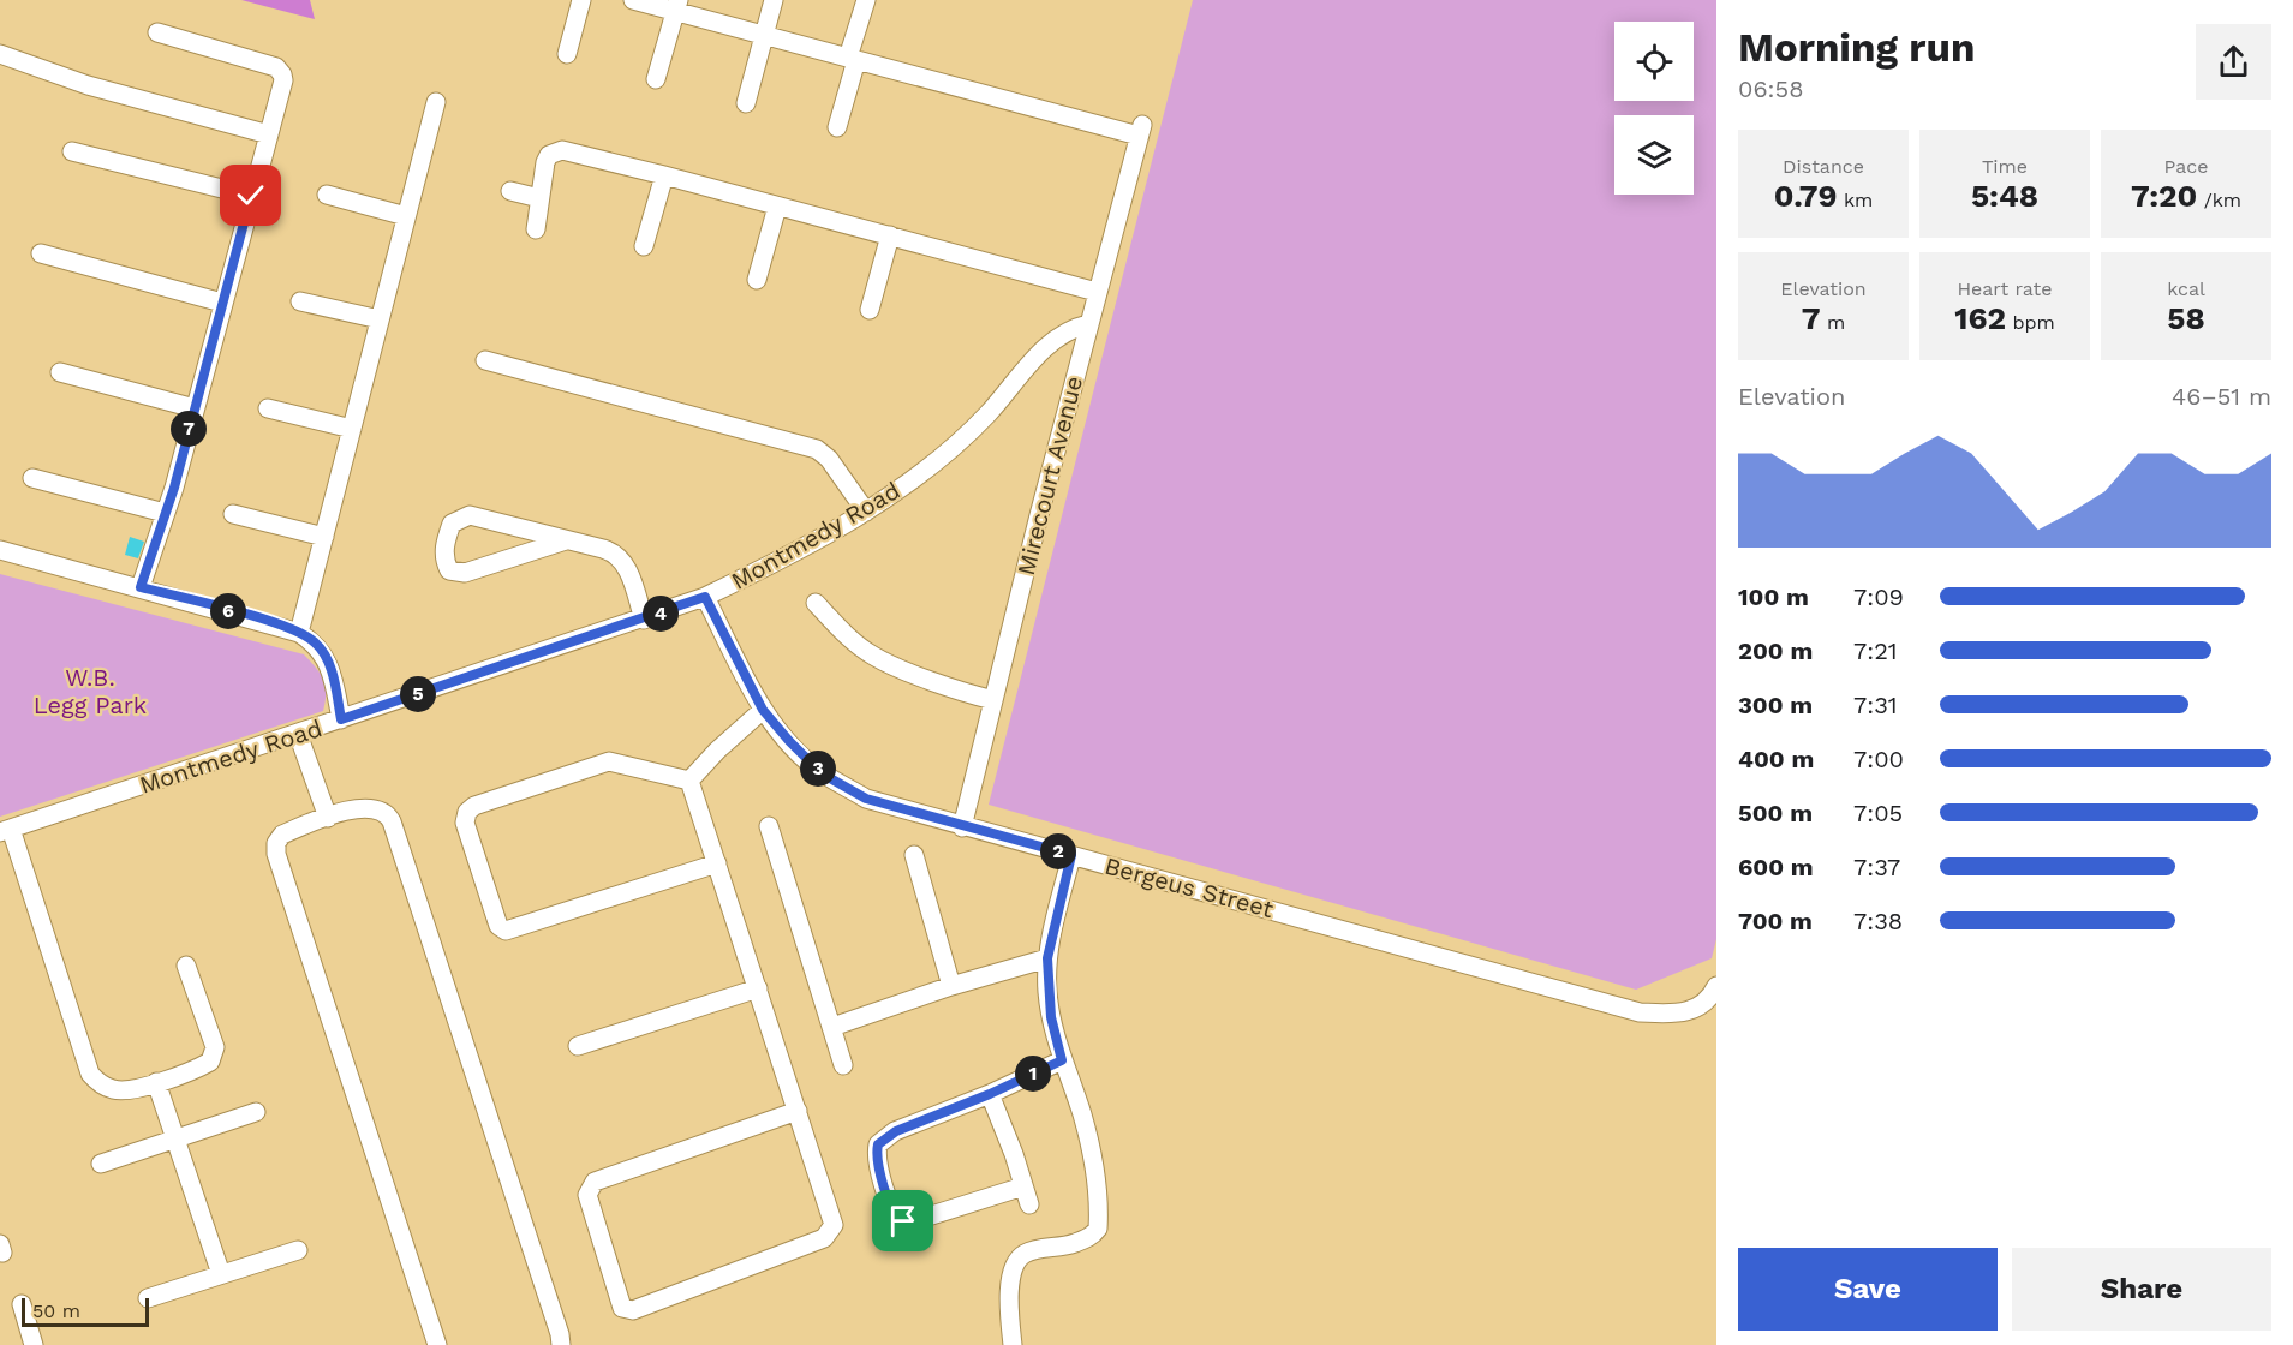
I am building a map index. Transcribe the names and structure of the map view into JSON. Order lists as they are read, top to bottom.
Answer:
{
  "streets": {
    "street": ["Mirecourt Avenue", "Montmedy Road", "Bergeus Street"]
  },
  "crossings": [
    ["Mirecourt Avenue", "Montmedy Road"],
    ["Mirecourt Avenue", "Bergeus Street"],
    ["Montmedy Road", "Bergeus Street"]
  ],
  "parks": ["W.B. Legg Park"],
  "scale_bar": "50 m",
  "page": {
    "heading": ["Morning run", "06:58"],
    "stats": [
      ["Distance", "0.79 km"],
      ["Time", "5:48"],
      ["Pace", "7:20 /km"],
      ["Elevation", "7 m"],
      ["Heart rate", "162 bpm"],
      ["kcal", "58"]
    ],
    "chart": ["Elevation", "46–51 m"],
    "pins": [
      "7",
      "6",
      "4",
      "5",
      "3",
      "2",
      "1"
    ],
    "list": [
      {
        "name": "100 m",
        "note": "7:09"
      },
      {
        "name": "200 m",
        "note": "7:21"
      },
      {
        "name": "300 m",
        "note": "7:31"
      },
      {
        "name": "400 m",
        "note": "7:00"
      },
      {
        "name": "500 m",
        "note": "7:05"
      },
      {
        "name": "600 m",
        "note": "7:37"
      },
      {
        "name": "700 m",
        "note": "7:38"
      }
    ],
    "buttons": ["Save", "Share"],
    "scale": "50 m"
  }
}
